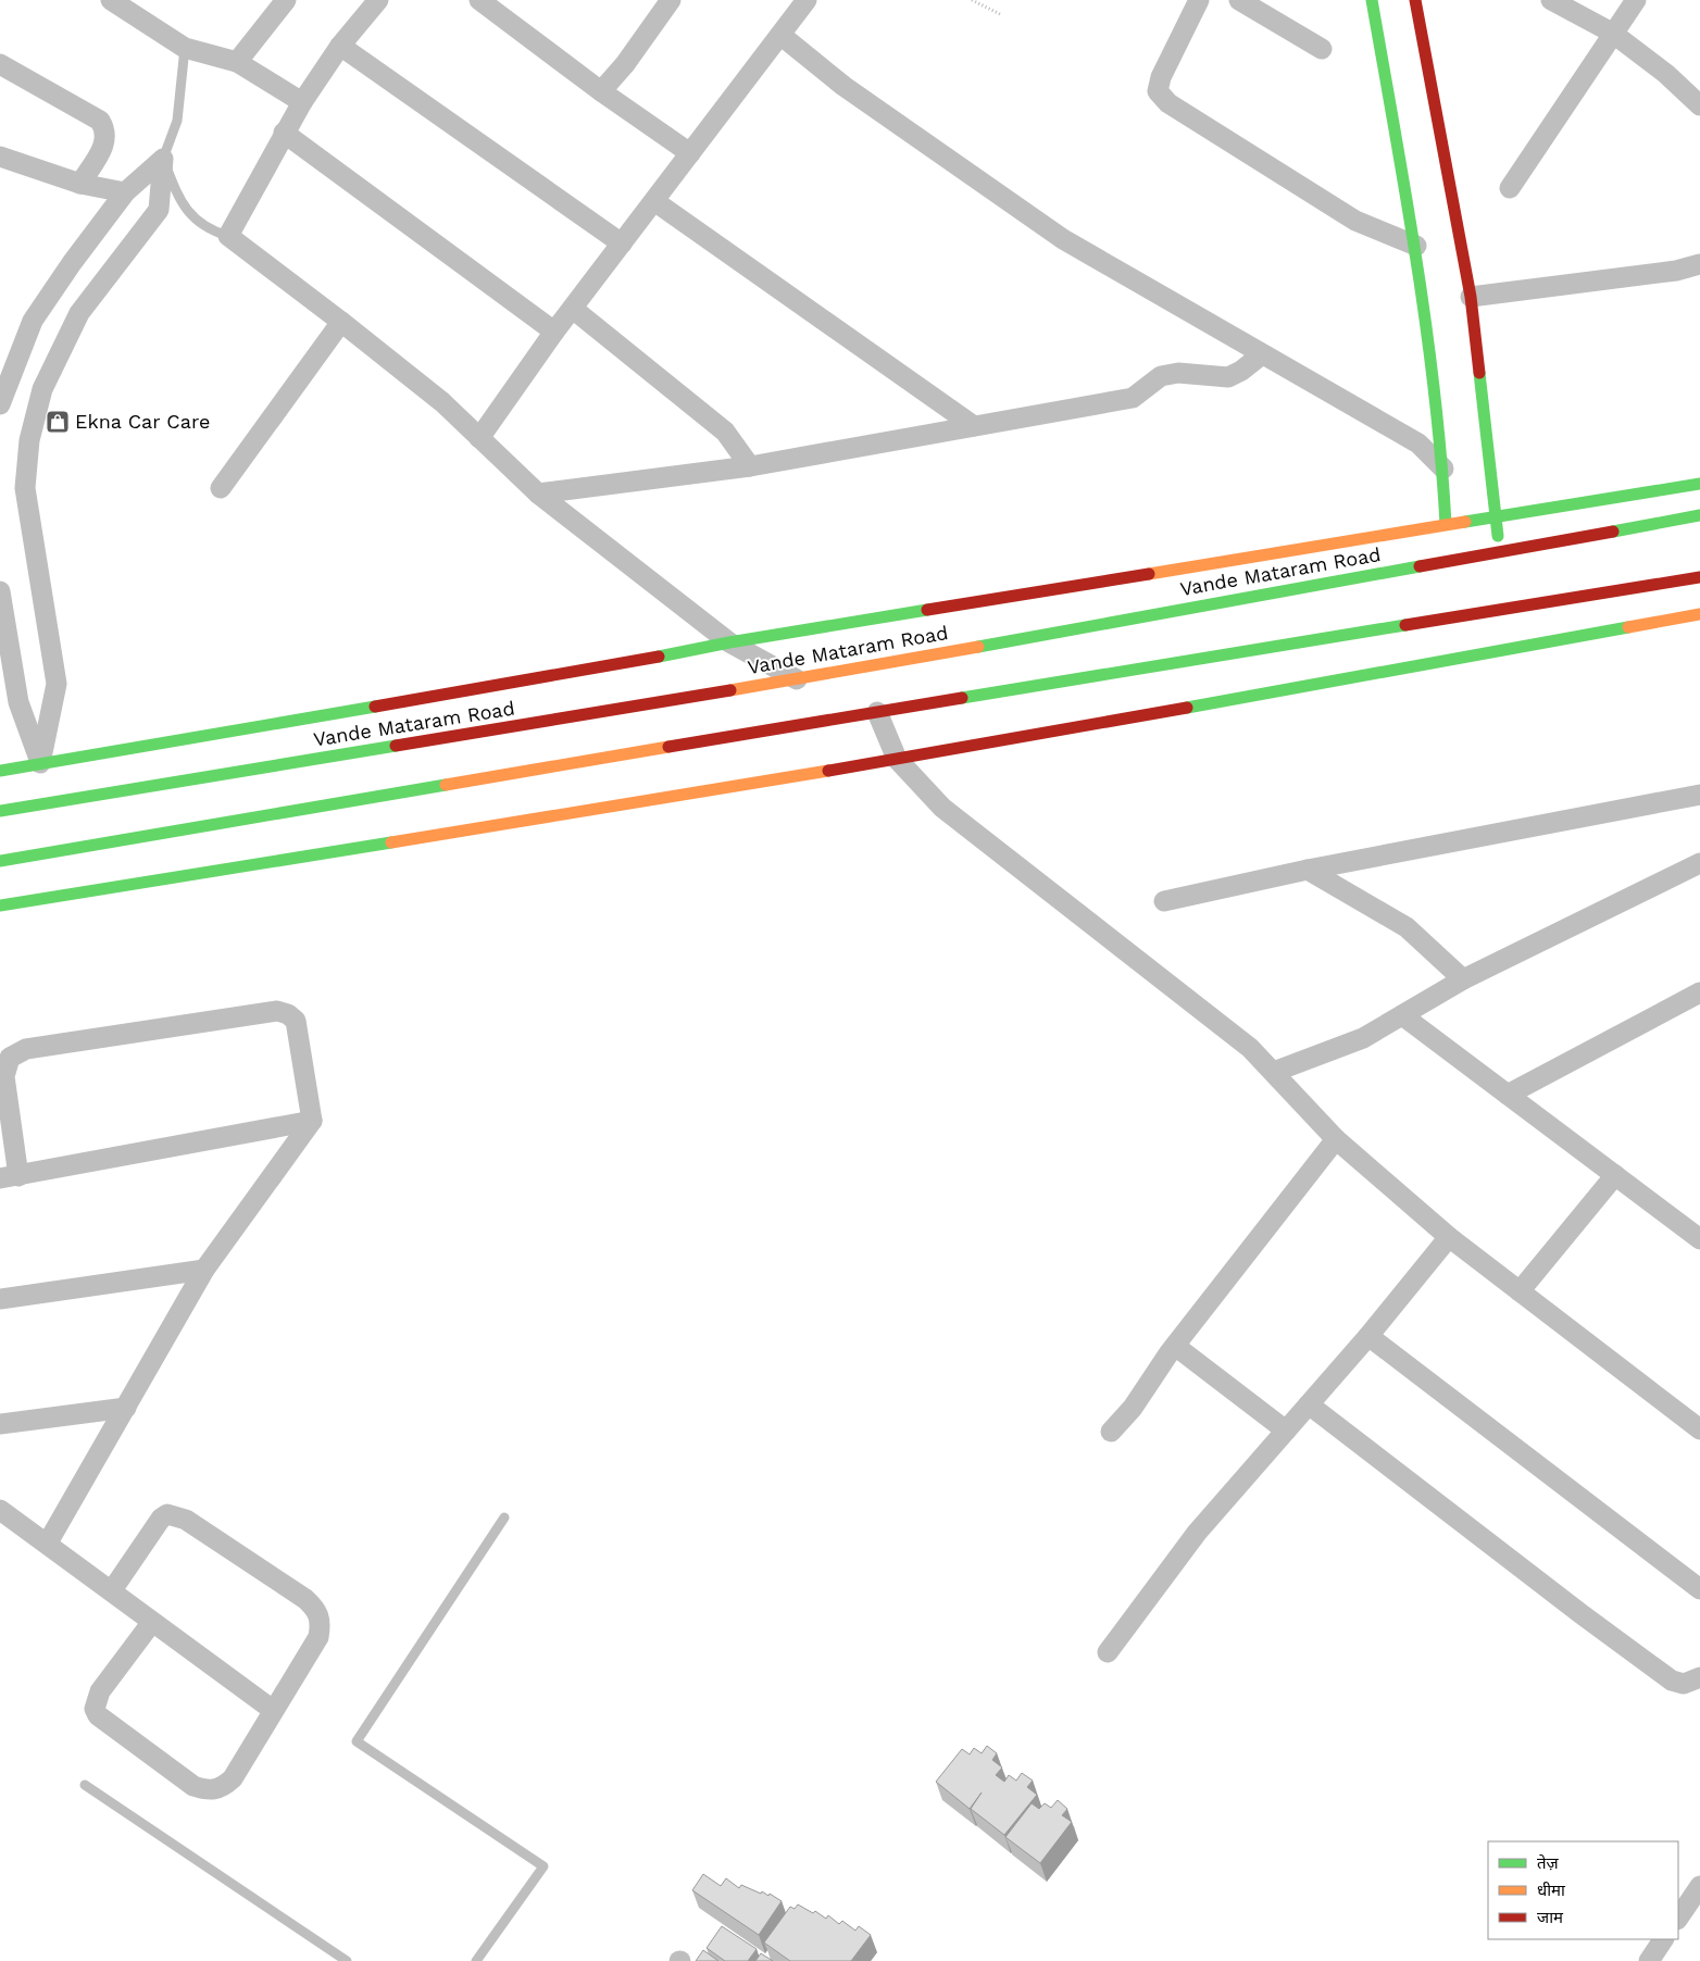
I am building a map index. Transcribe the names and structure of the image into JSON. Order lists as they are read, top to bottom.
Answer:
{
  "streets": {
    "street": ["Vande Mataram Road"]
  },
  "places": {
    "shop": ["Ekna Car Care"]
  },
  "legend": ["तेज़", "धीमा", "जाम"]
}
